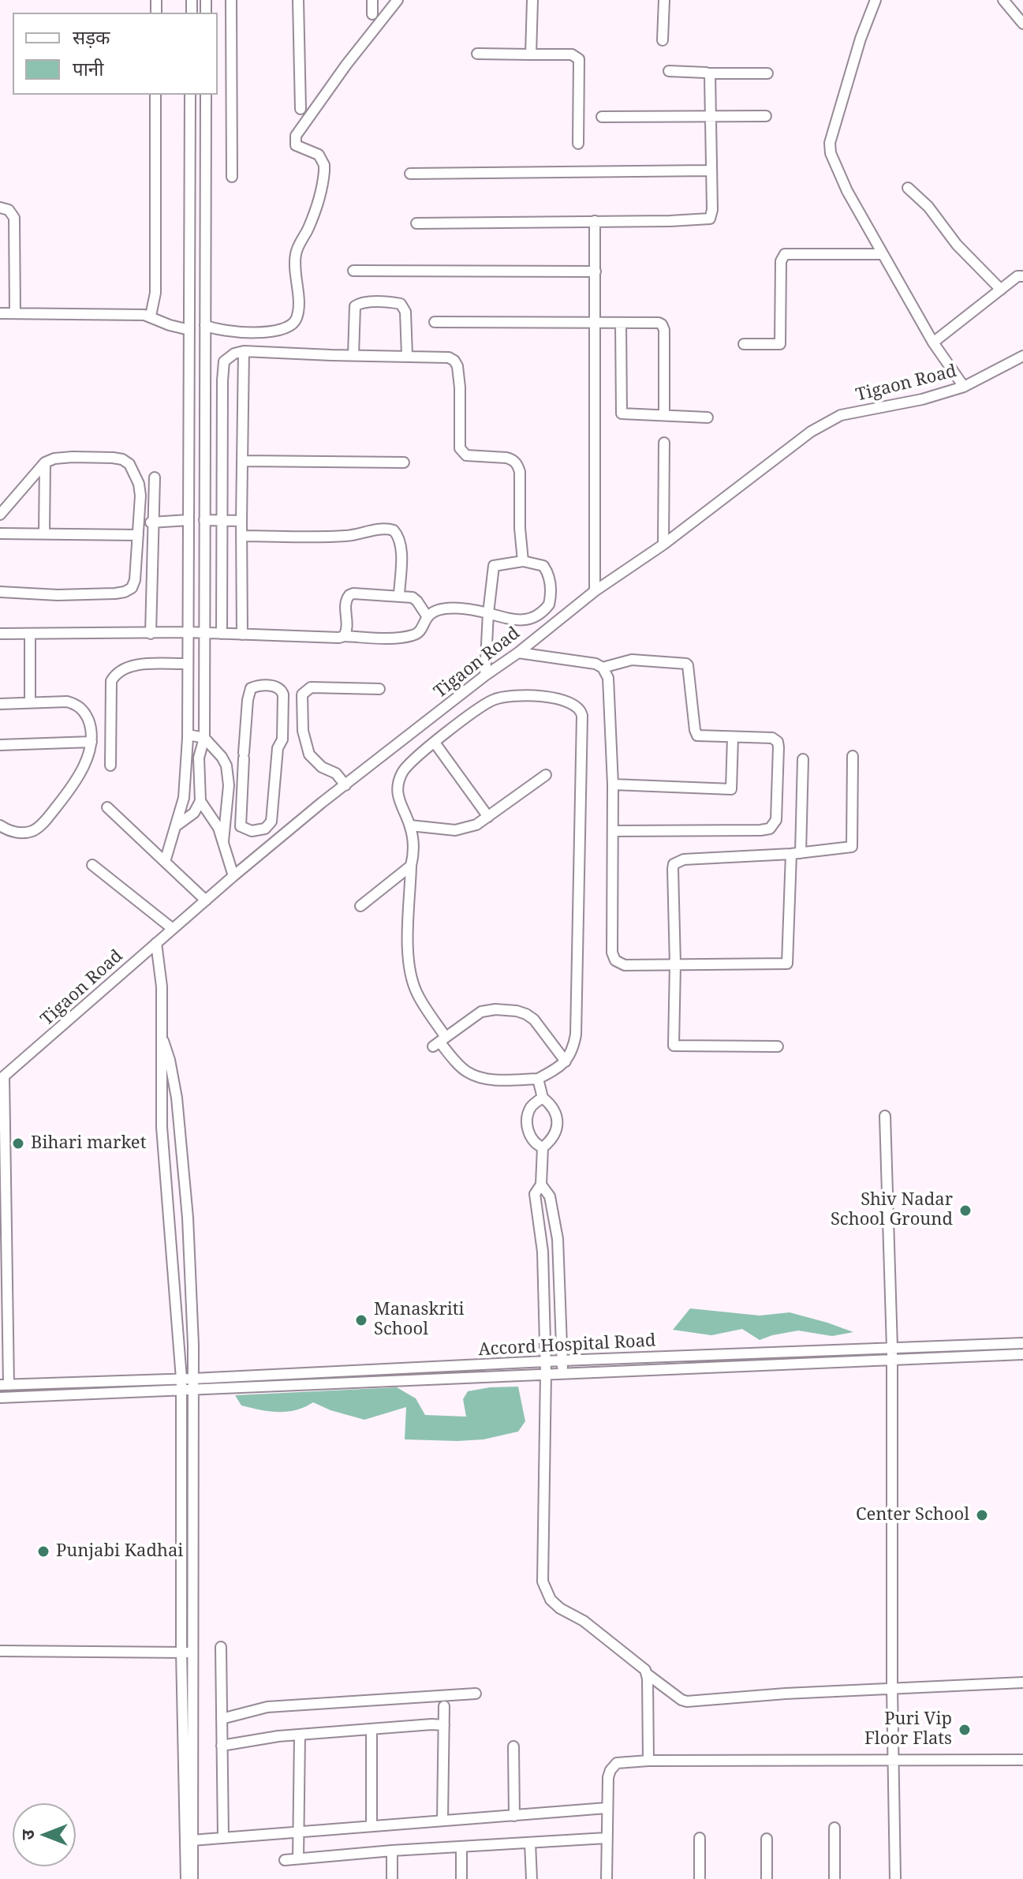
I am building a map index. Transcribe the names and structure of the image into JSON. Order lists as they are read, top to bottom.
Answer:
{
  "streets": {
    "street": ["Tigaon Road", "Accord Hospital Road"]
  },
  "places": [
    "Bihari market",
    "Shiv Nadar School Ground",
    "Manaskriti School",
    "Center School",
    "Punjabi Kadhai",
    "Puri Vip Floor Flats"
  ],
  "legend": ["सड़क", "पानी"],
  "north": "left"
}
